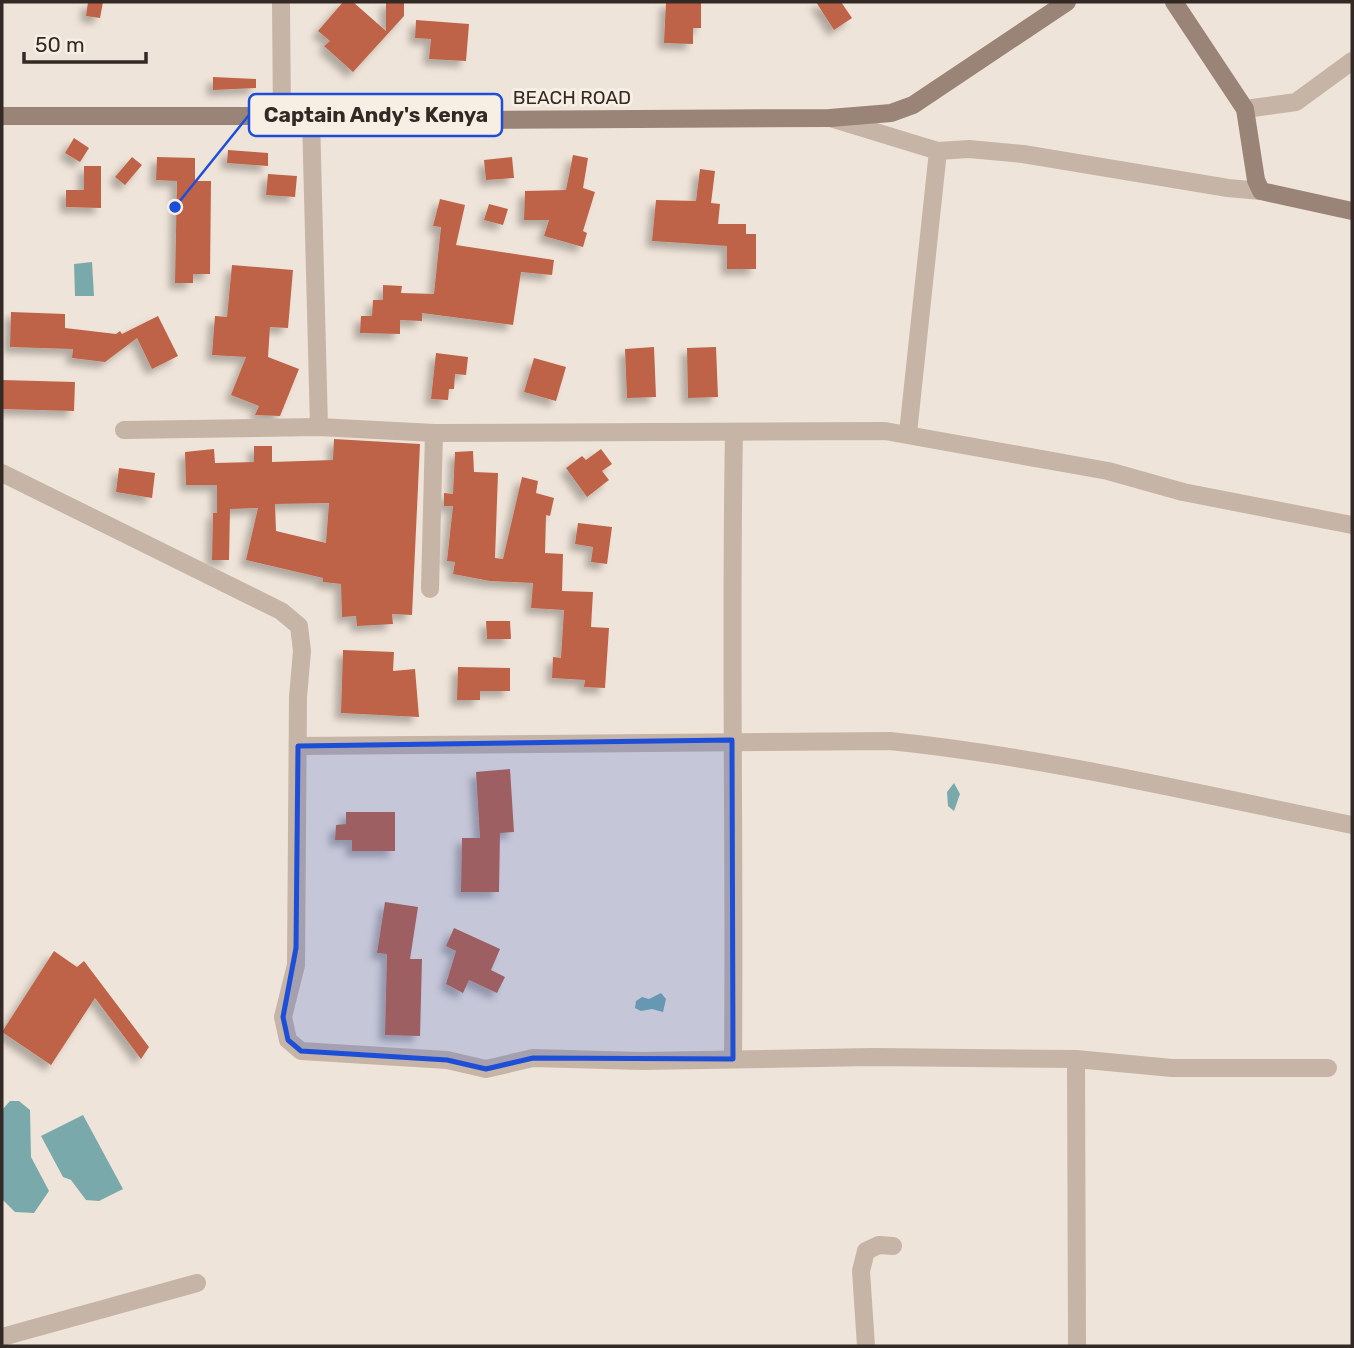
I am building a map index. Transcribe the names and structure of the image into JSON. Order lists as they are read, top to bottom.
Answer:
{
  "streets": {
    "main road": ["BEACH ROAD"]
  },
  "places": ["Captain Andy's Kenya"],
  "scale_bar": "50 m"
}
